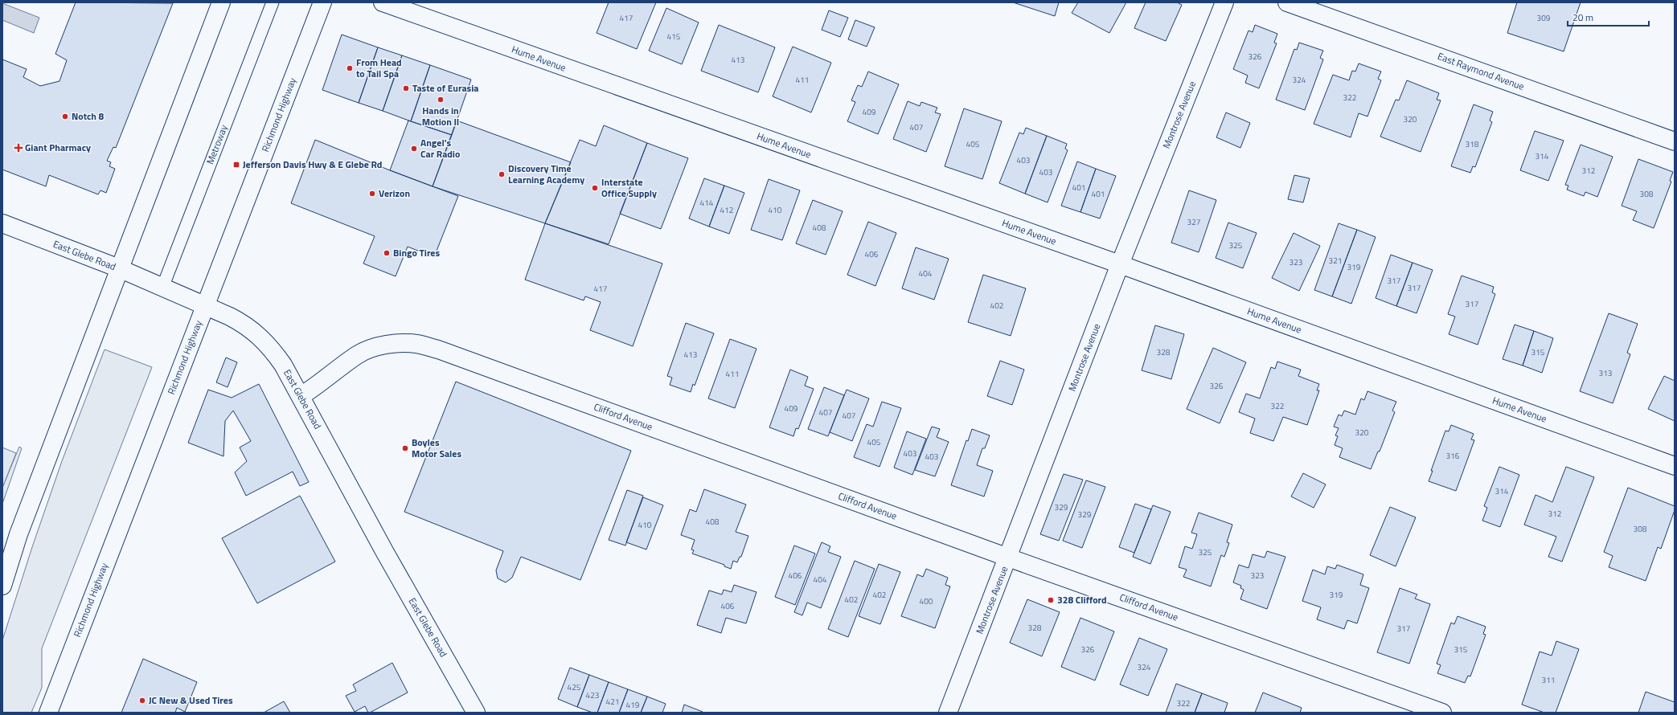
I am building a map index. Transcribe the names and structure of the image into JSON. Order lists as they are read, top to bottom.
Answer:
{
  "streets": {
    "main road": [
      "Hume Avenue",
      "East Raymond Avenue",
      "Richmond Highway",
      "Montrose Avenue",
      "East Glebe Road",
      "Clifford Avenue"
    ],
    "lane": ["Metroway"]
  },
  "crossings": [
    ["Hume Avenue", "Montrose Avenue"],
    ["Richmond Highway", "East Glebe Road"],
    ["Montrose Avenue", "Clifford Avenue"],
    ["Metroway", "East Glebe Road"],
    ["East Glebe Road", "Clifford Avenue"]
  ],
  "places": {
    "other": [
      "From Head to Tail Spa",
      "Taste of Eurasia",
      "Hands in Motion II",
      "Notch 8",
      "Angel's Car Radio",
      "Discovery Time Learning Academy",
      "Interstate Office Supply",
      "Verizon",
      "Bingo Tires",
      "Boyles Motor Sales",
      "328 Clifford",
      "JC New & Used Tires"
    ],
    "health": ["Giant Pharmacy"],
    "transit": ["Jefferson Davis Hwy & E Glebe Rd"]
  },
  "house_numbers": [
    "417",
    "309",
    "415",
    "326",
    "413",
    "411",
    "324",
    "322",
    "409",
    "320",
    "407",
    "405",
    "318",
    "314",
    "403",
    "312",
    "403",
    "401",
    "401",
    "308",
    "414",
    "412",
    "410",
    "327",
    "408",
    "325",
    "406",
    "321",
    "323",
    "319",
    "404",
    "317",
    "317",
    "417",
    "317",
    "402",
    "328",
    "315",
    "413",
    "313",
    "411",
    "326",
    "322",
    "409",
    "407",
    "407",
    "320",
    "405",
    "403",
    "316",
    "403",
    "314",
    "329",
    "312",
    "329",
    "408",
    "410",
    "308",
    "325",
    "406",
    "323",
    "404",
    "402",
    "319",
    "402",
    "400",
    "406",
    "328",
    "317",
    "326",
    "315",
    "324",
    "311",
    "425",
    "423",
    "421",
    "322",
    "419"
  ],
  "scale_bar": "20 m"
}
